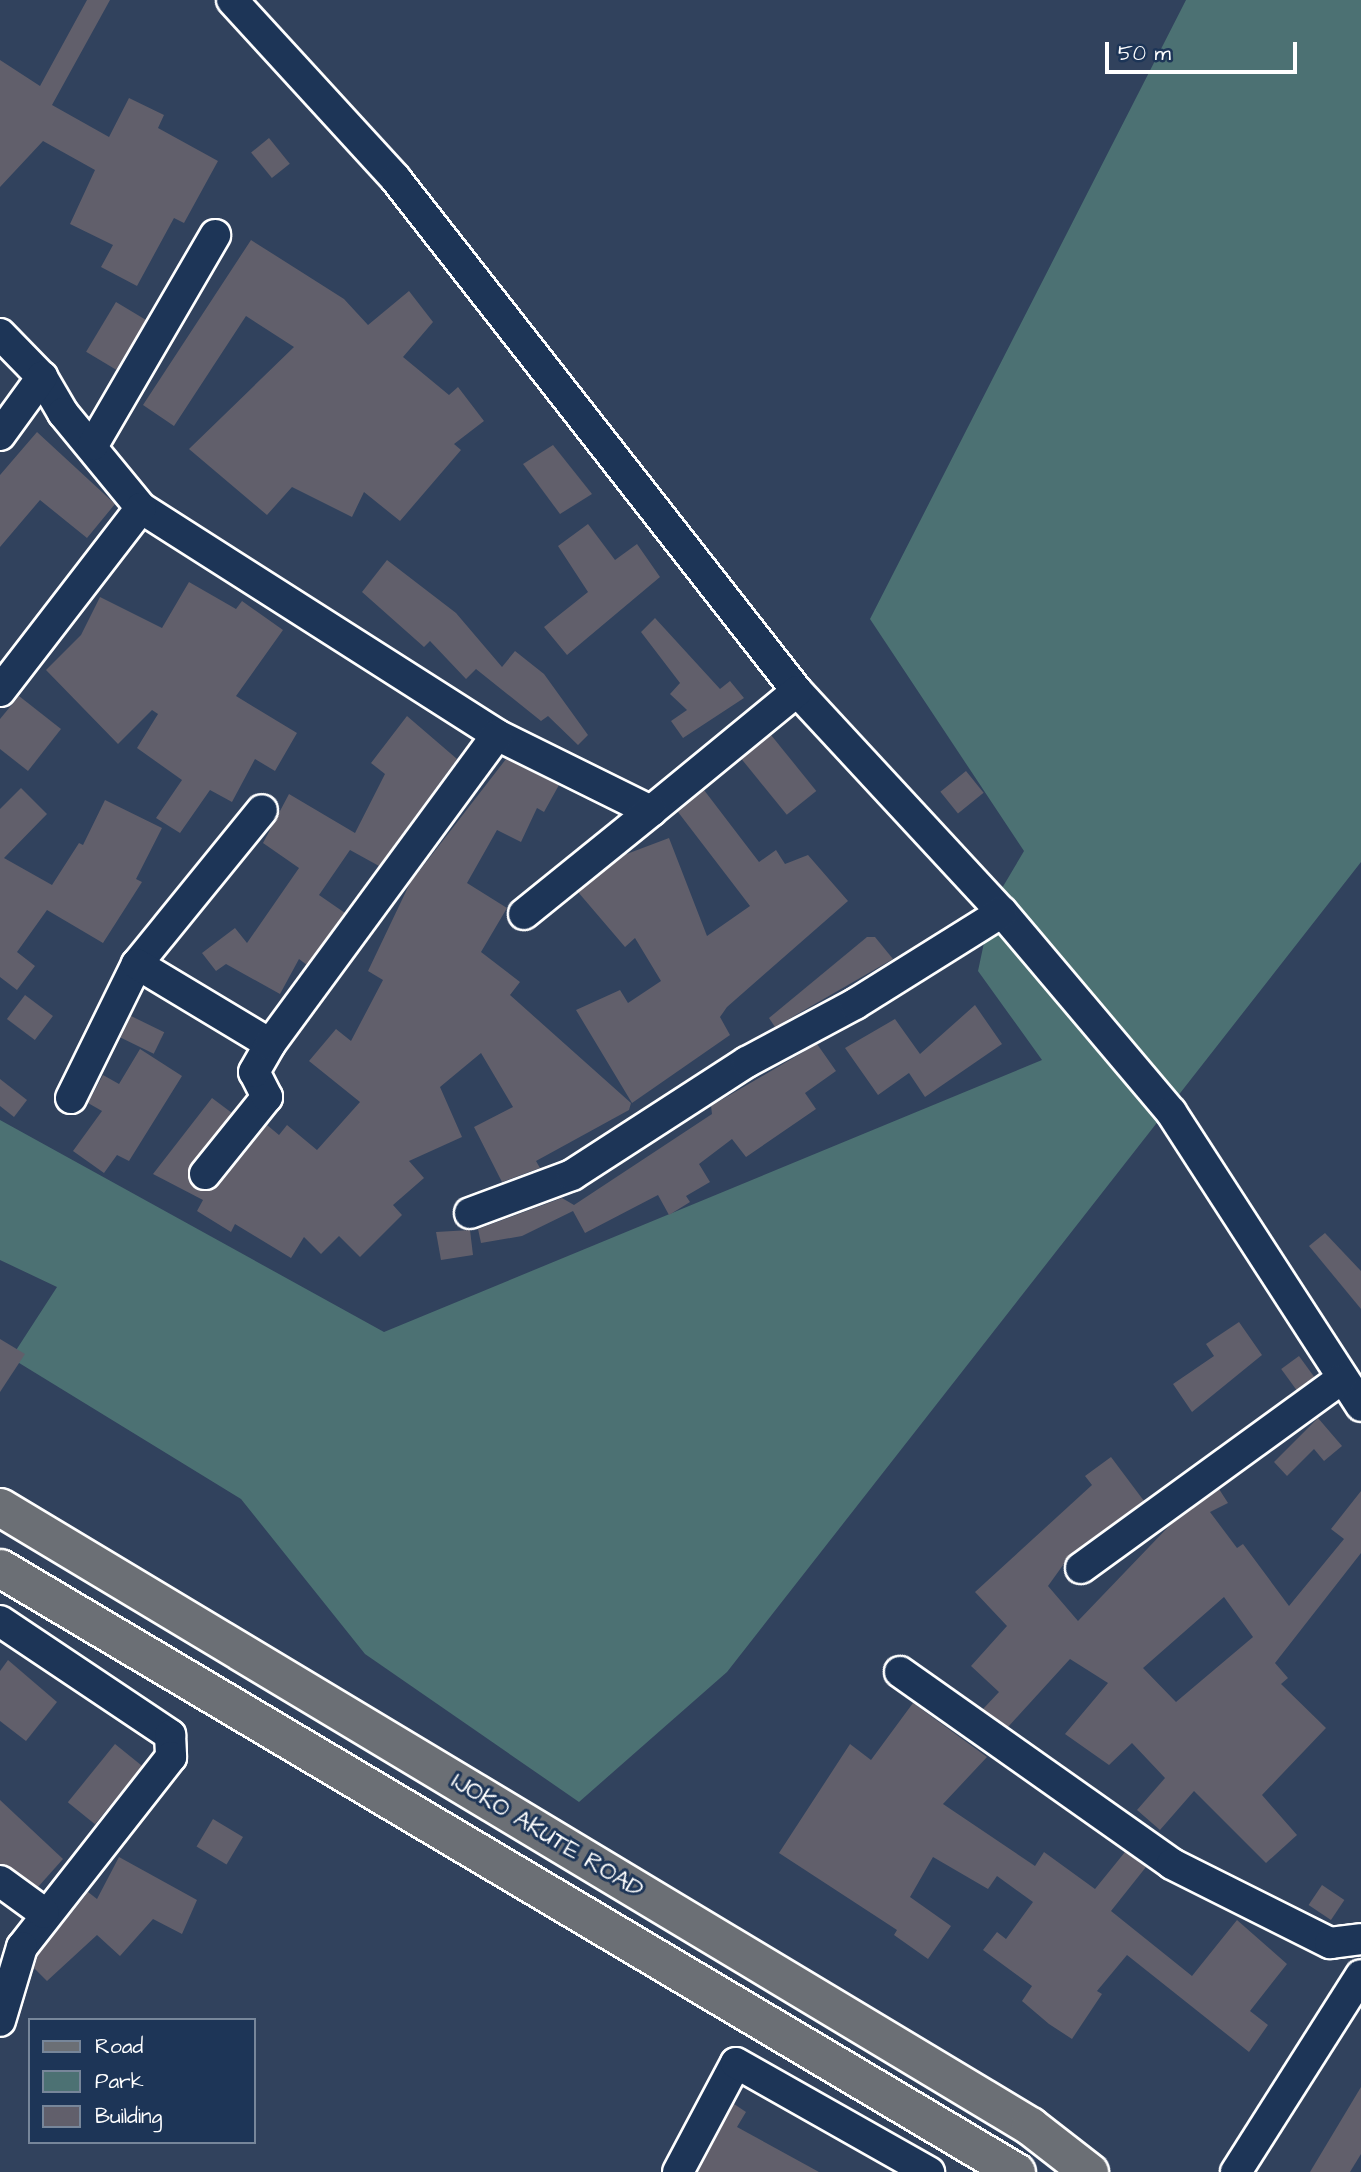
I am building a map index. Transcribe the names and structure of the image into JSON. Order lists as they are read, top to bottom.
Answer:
{
  "streets": {
    "main road": ["IJOKO AKUTE ROAD"]
  },
  "legend": ["Road", "Park", "Building"],
  "scale_bar": "50 m"
}
